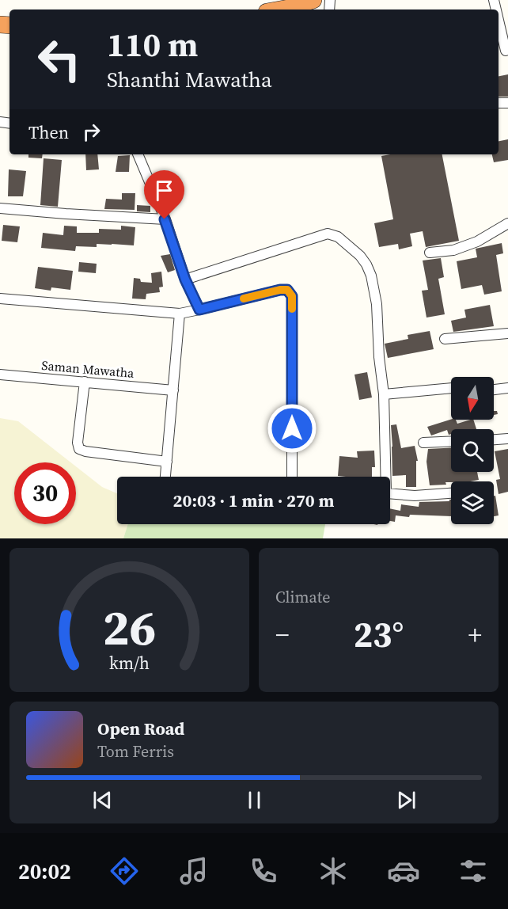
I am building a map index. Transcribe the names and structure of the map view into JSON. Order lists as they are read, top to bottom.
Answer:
{
  "streets": {
    "street": ["Saman Mawatha"]
  },
  "north": "bottom",
  "page": {
    "turn": ["110 m", "Shanthi Mawatha"],
    "then": "Then",
    "limit": "30",
    "trip": "20:03 · 1 min · 270 m",
    "tile": "Climate",
    "heat": ["−", "23°", "+"],
    "song": ["Open Road", "Tom Ferris"],
    "tabs": "20:02",
    "gauge": ["26", "km/h"]
  }
}
